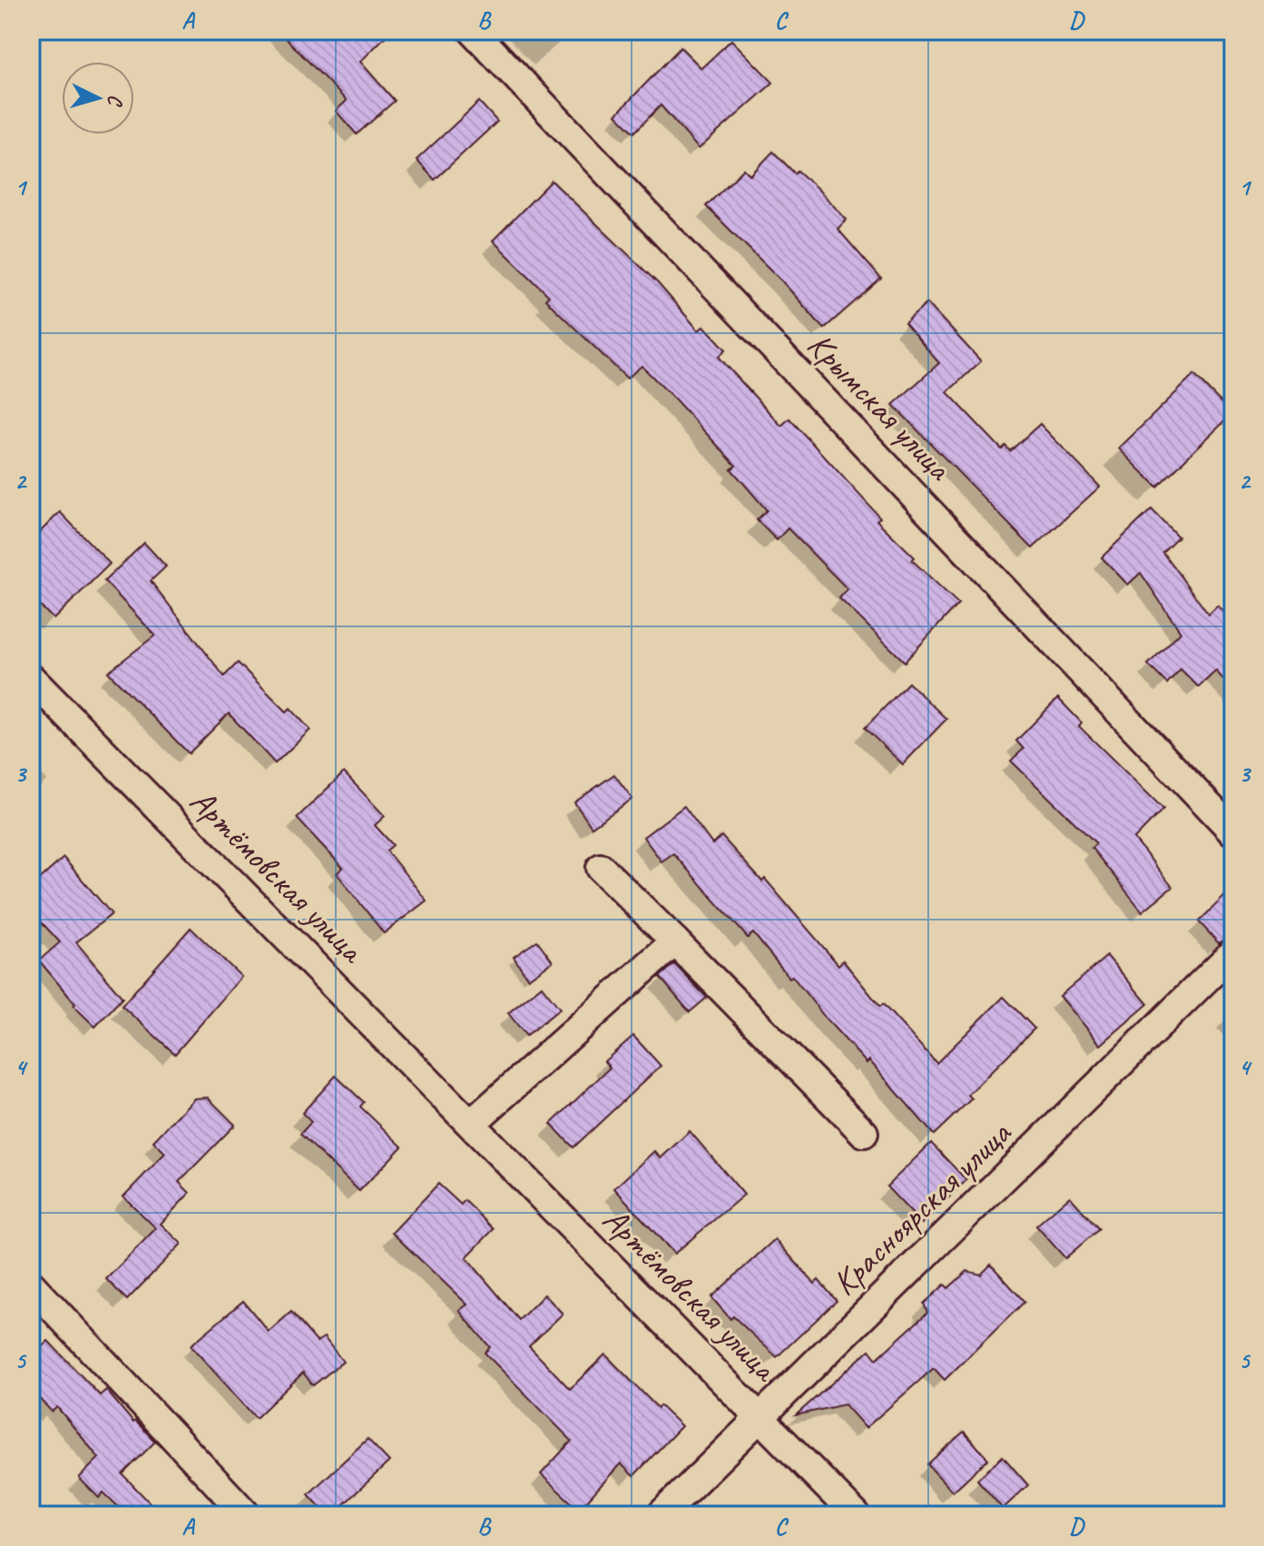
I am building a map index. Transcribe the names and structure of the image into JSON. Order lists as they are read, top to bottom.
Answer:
{
  "streets": {
    "street": ["Крымская улица", "Артёмовская улица", "Красноярская улица"]
  },
  "crossings": [
    ["Артёмовская улица", "Красноярская улица"]
  ],
  "north": "right",
  "grid": {
    "columns": [
      "A",
      "B",
      "C",
      "D"
    ],
    "rows": [
      "1",
      "2",
      "3",
      "4",
      "5"
    ]
  }
}
